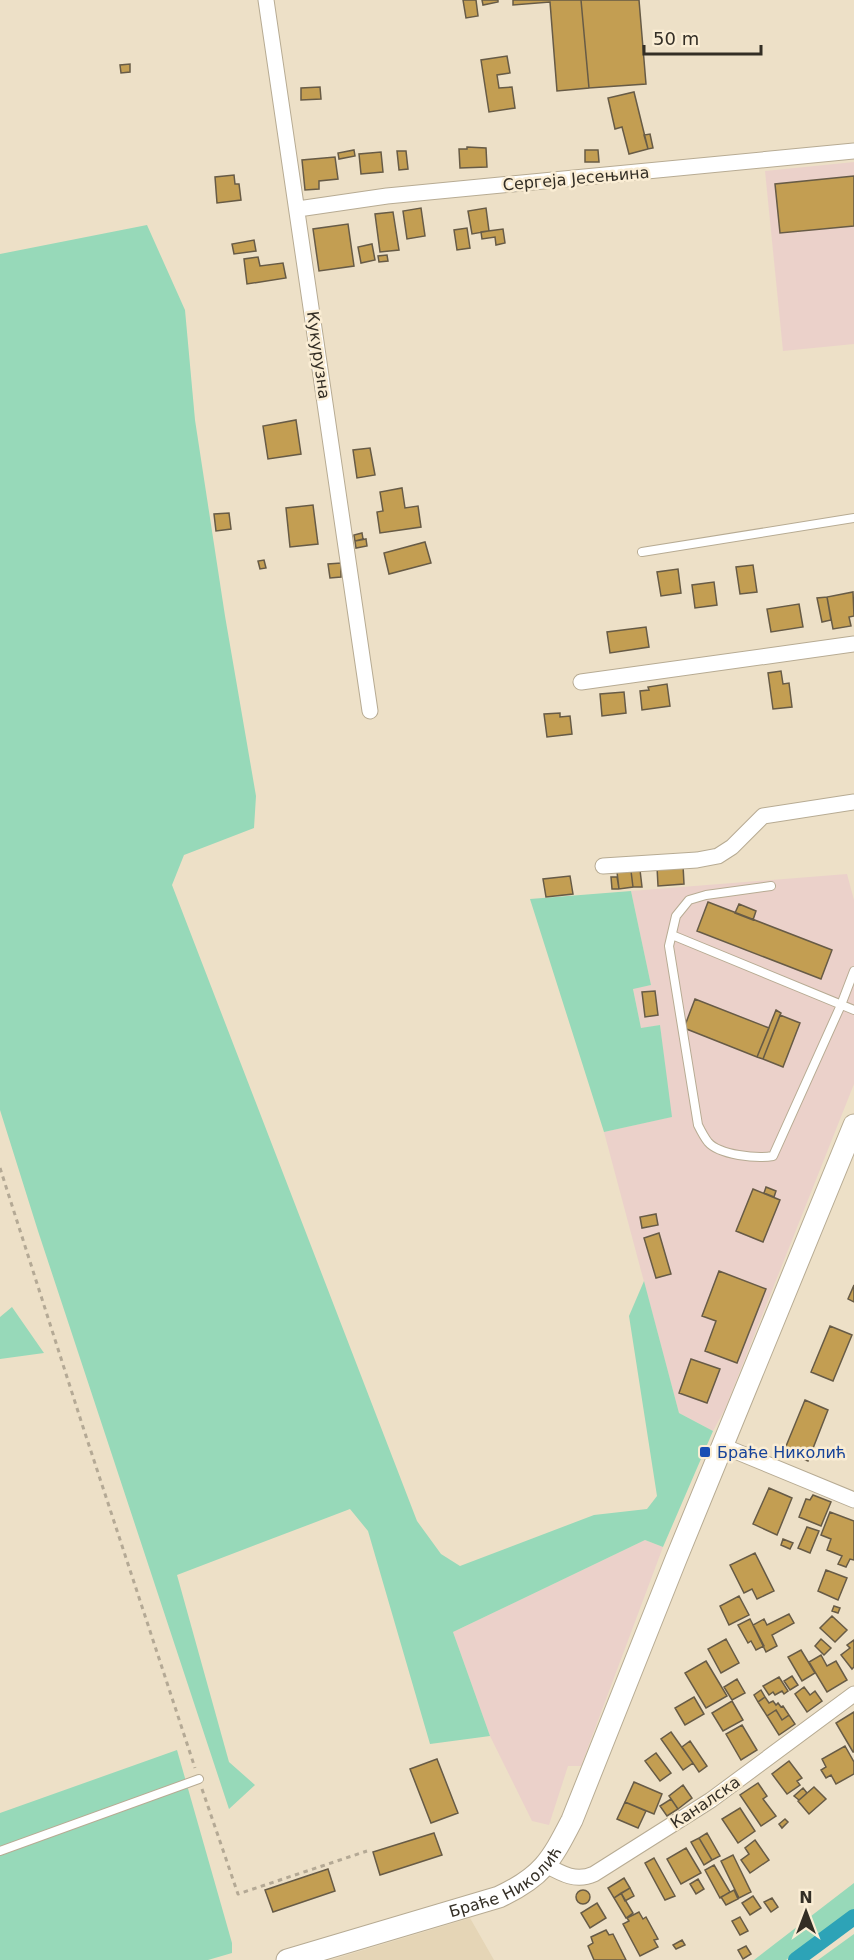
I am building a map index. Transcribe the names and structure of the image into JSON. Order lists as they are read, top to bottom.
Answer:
{
  "streets": {
    "main road": ["Браће Николић"],
    "street": ["Сергеја Јесењина", "Кукурузна", "Каналска"]
  },
  "crossings": [
    ["Сергеја Јесењина", "Кукурузна"],
    ["Каналска", "Браће Николић"]
  ],
  "places": {
    "transit": ["Браће Николић"]
  },
  "scale_bar": "50 m",
  "north": "top"
}
